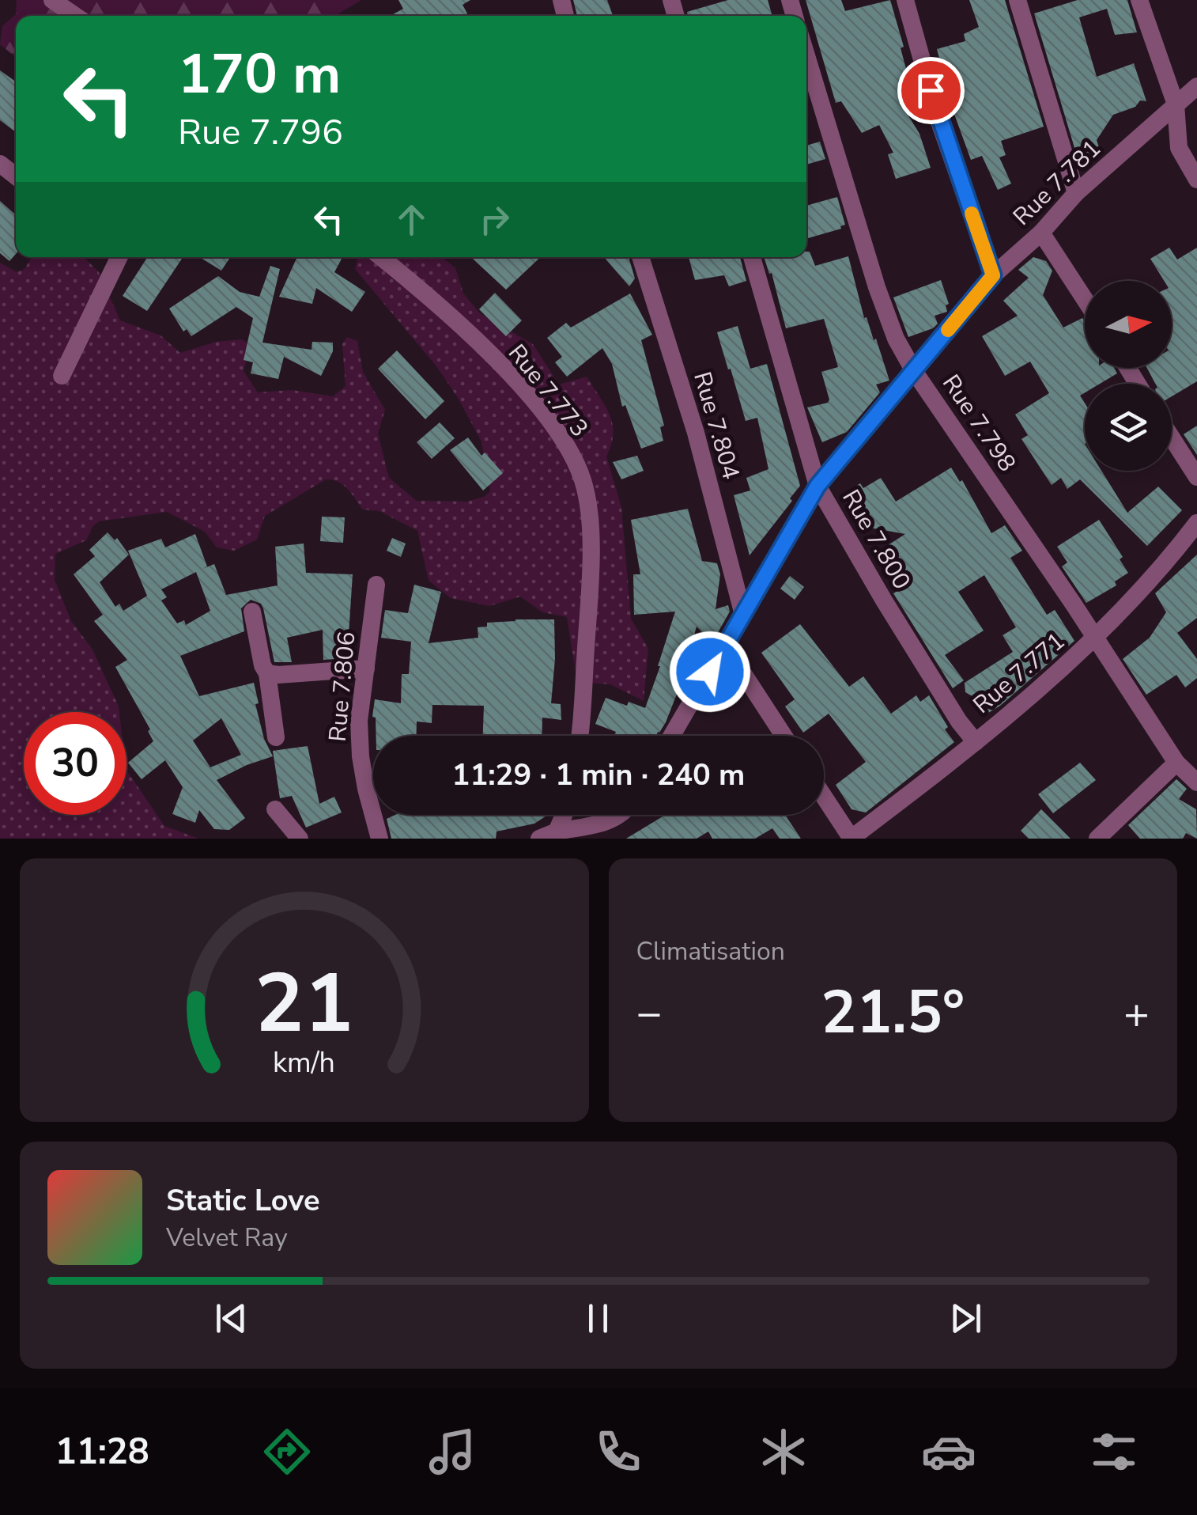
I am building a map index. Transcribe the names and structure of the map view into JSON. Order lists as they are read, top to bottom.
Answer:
{
  "streets": {
    "street": [
      "Rue 7.781",
      "Rue 7.773",
      "Rue 7.798",
      "Rue 7.804",
      "Rue 7.800",
      "Rue 7.771",
      "Rue 7.806"
    ]
  },
  "crossings": [
    ["Rue 7.781", "Rue 7.798"],
    ["Rue 7.781", "Rue 7.804"],
    ["Rue 7.781", "Rue 7.800"],
    ["Rue 7.798", "Rue 7.771"],
    ["Rue 7.800", "Rue 7.771"]
  ],
  "north": "right",
  "page": {
    "turn": ["170 m", "Rue 7.796"],
    "limit": "30",
    "trip": "11:29 · 1 min · 240 m",
    "tile": "Climatisation",
    "heat": ["−", "21.5°", "+"],
    "song": ["Static Love", "Velvet Ray"],
    "tabs": "11:28",
    "gauge": ["21", "km/h"]
  }
}
